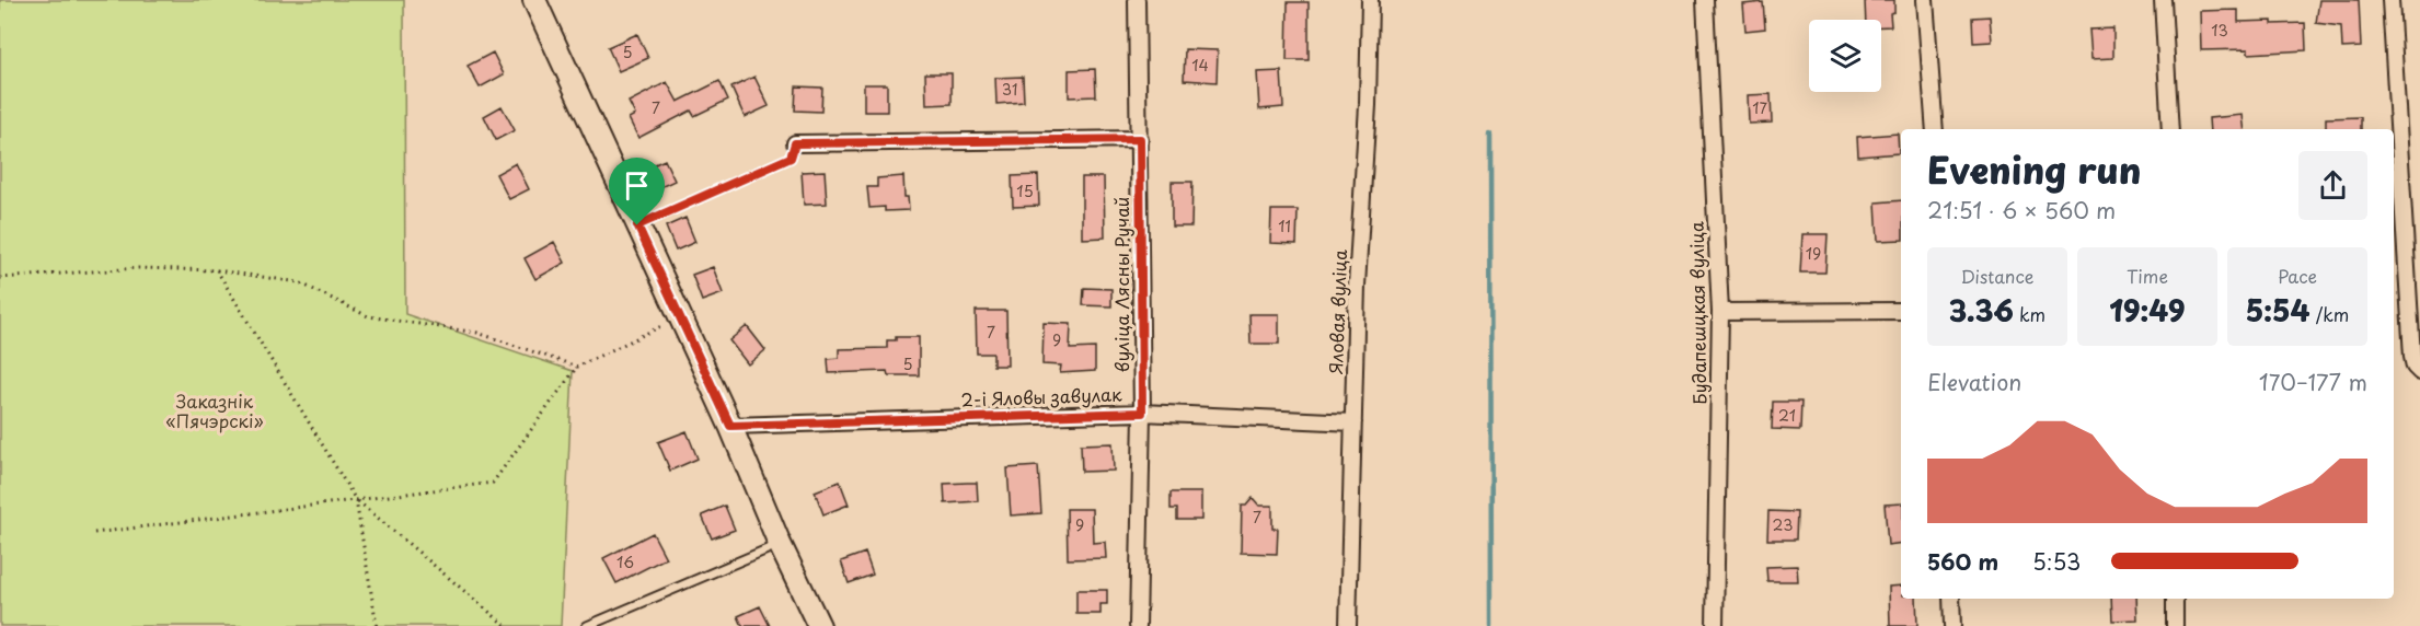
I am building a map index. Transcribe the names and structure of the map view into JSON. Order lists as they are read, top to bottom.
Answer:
{
  "streets": {
    "street": [
      "вуліца Лясны Ручай",
      "Яловая вуліца",
      "Будапешцкая вуліца",
      "2-і Яловы завулак"
    ]
  },
  "crossings": [
    ["вуліца Лясны Ручай", "2-і Яловы завулак"],
    ["Яловая вуліца", "2-і Яловы завулак"]
  ],
  "parks": ["Заказнік «Пячэрскі»"],
  "house_numbers": [
    "13",
    "5",
    "14",
    "31",
    "7",
    "17",
    "15",
    "11",
    "19",
    "7",
    "9",
    "5",
    "21",
    "7",
    "9",
    "23",
    "16"
  ],
  "page": {
    "heading": ["Evening run", "21:51 · 6 × 560 m"],
    "stats": [
      ["Distance", "3.36 km"],
      ["Time", "19:49"],
      ["Pace", "5:54 /km"]
    ],
    "chart": ["Elevation", "170–177 m"],
    "list": [
      {
        "name": "560 m",
        "note": "5:53"
      }
    ]
  }
}
